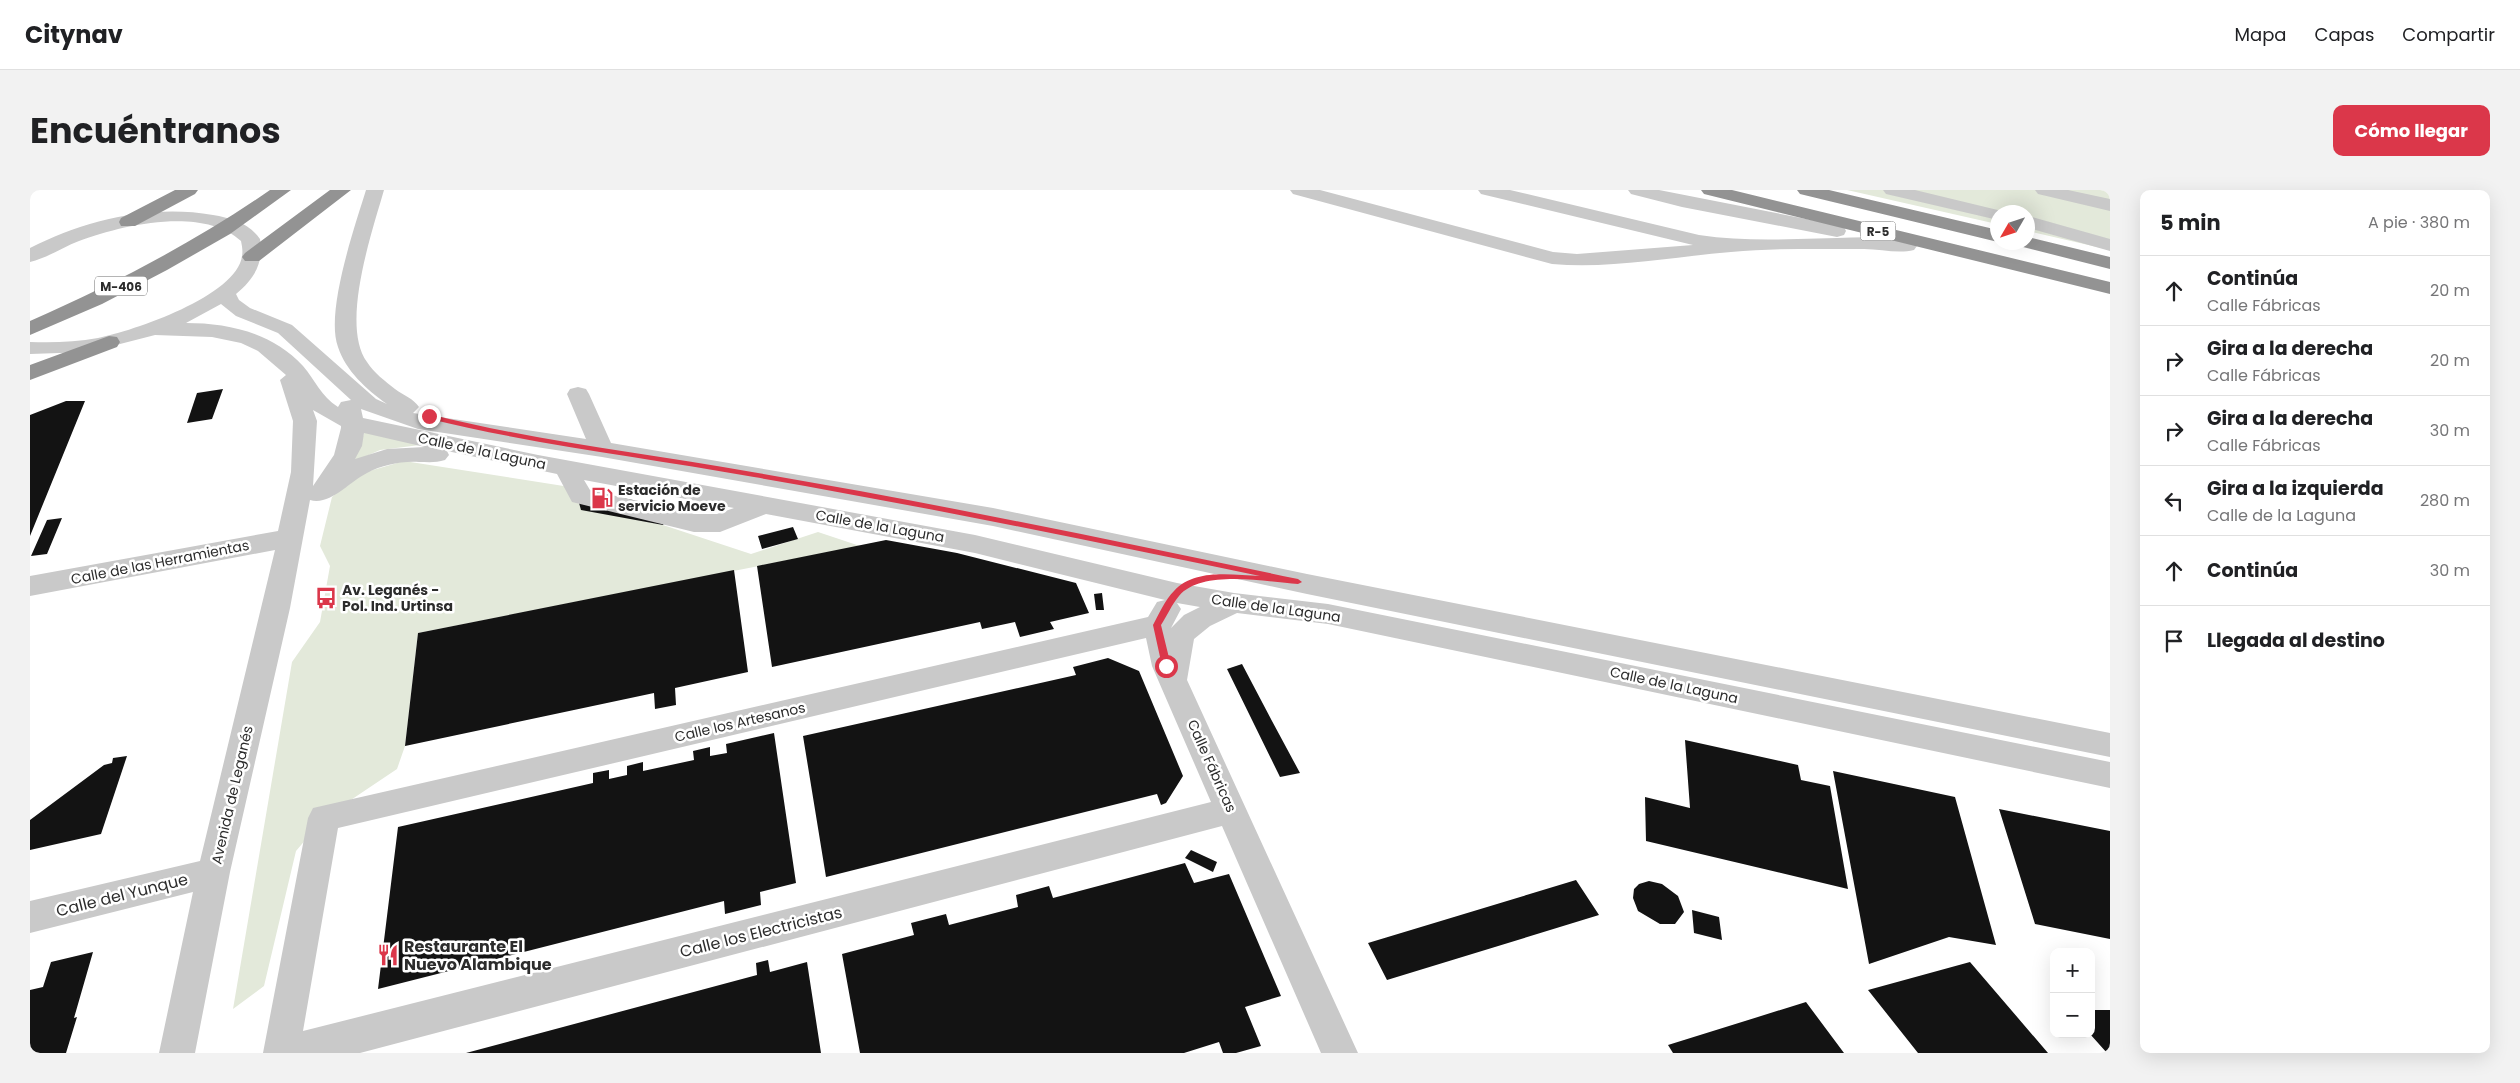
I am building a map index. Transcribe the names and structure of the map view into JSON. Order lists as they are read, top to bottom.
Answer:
{
  "streets": {
    "highway": ["R-5", "M-406"],
    "street": [
      "Calle de la Laguna",
      "Calle de las Herramientas",
      "Calle los Artesanos",
      "Calle Fábricas",
      "Avenida de Leganés",
      "Calle del Yunque",
      "Calle los Electricistas"
    ]
  },
  "crossings": [
    ["Calle de la Laguna", "Avenida de Leganés"],
    ["Calle de las Herramientas", "Avenida de Leganés"],
    ["Calle los Artesanos", "Calle Fábricas"],
    ["Calle Fábricas", "Calle los Electricistas"],
    ["Avenida de Leganés", "Calle del Yunque"]
  ],
  "places": {
    "fuel station": ["Estación de servicio Moeve"],
    "bus stop": ["Av. Leganés - Pol. Ind. Urtinsa"],
    "restaurant": ["Restaurante El Nuevo Alambique"]
  },
  "north": "bottom left",
  "page": {
    "header": "Citynav",
    "nav": ["Mapa", "Capas", "Compartir"],
    "title": "Encuéntranos",
    "buttons": "Cómo llegar",
    "heading": ["5 min", "A pie · 380 m"],
    "list": [
      ["Continúa", "Calle Fábricas", "20 m"],
      ["Gira a la derecha", "Calle Fábricas", "20 m"],
      ["Gira a la derecha", "Calle Fábricas", "30 m"],
      ["Gira a la izquierda", "Calle de la Laguna", "280 m"],
      ["Continúa", "30 m"],
      "Llegada al destino"
    ],
    "map_buttons": ["+", "−"]
  }
}
